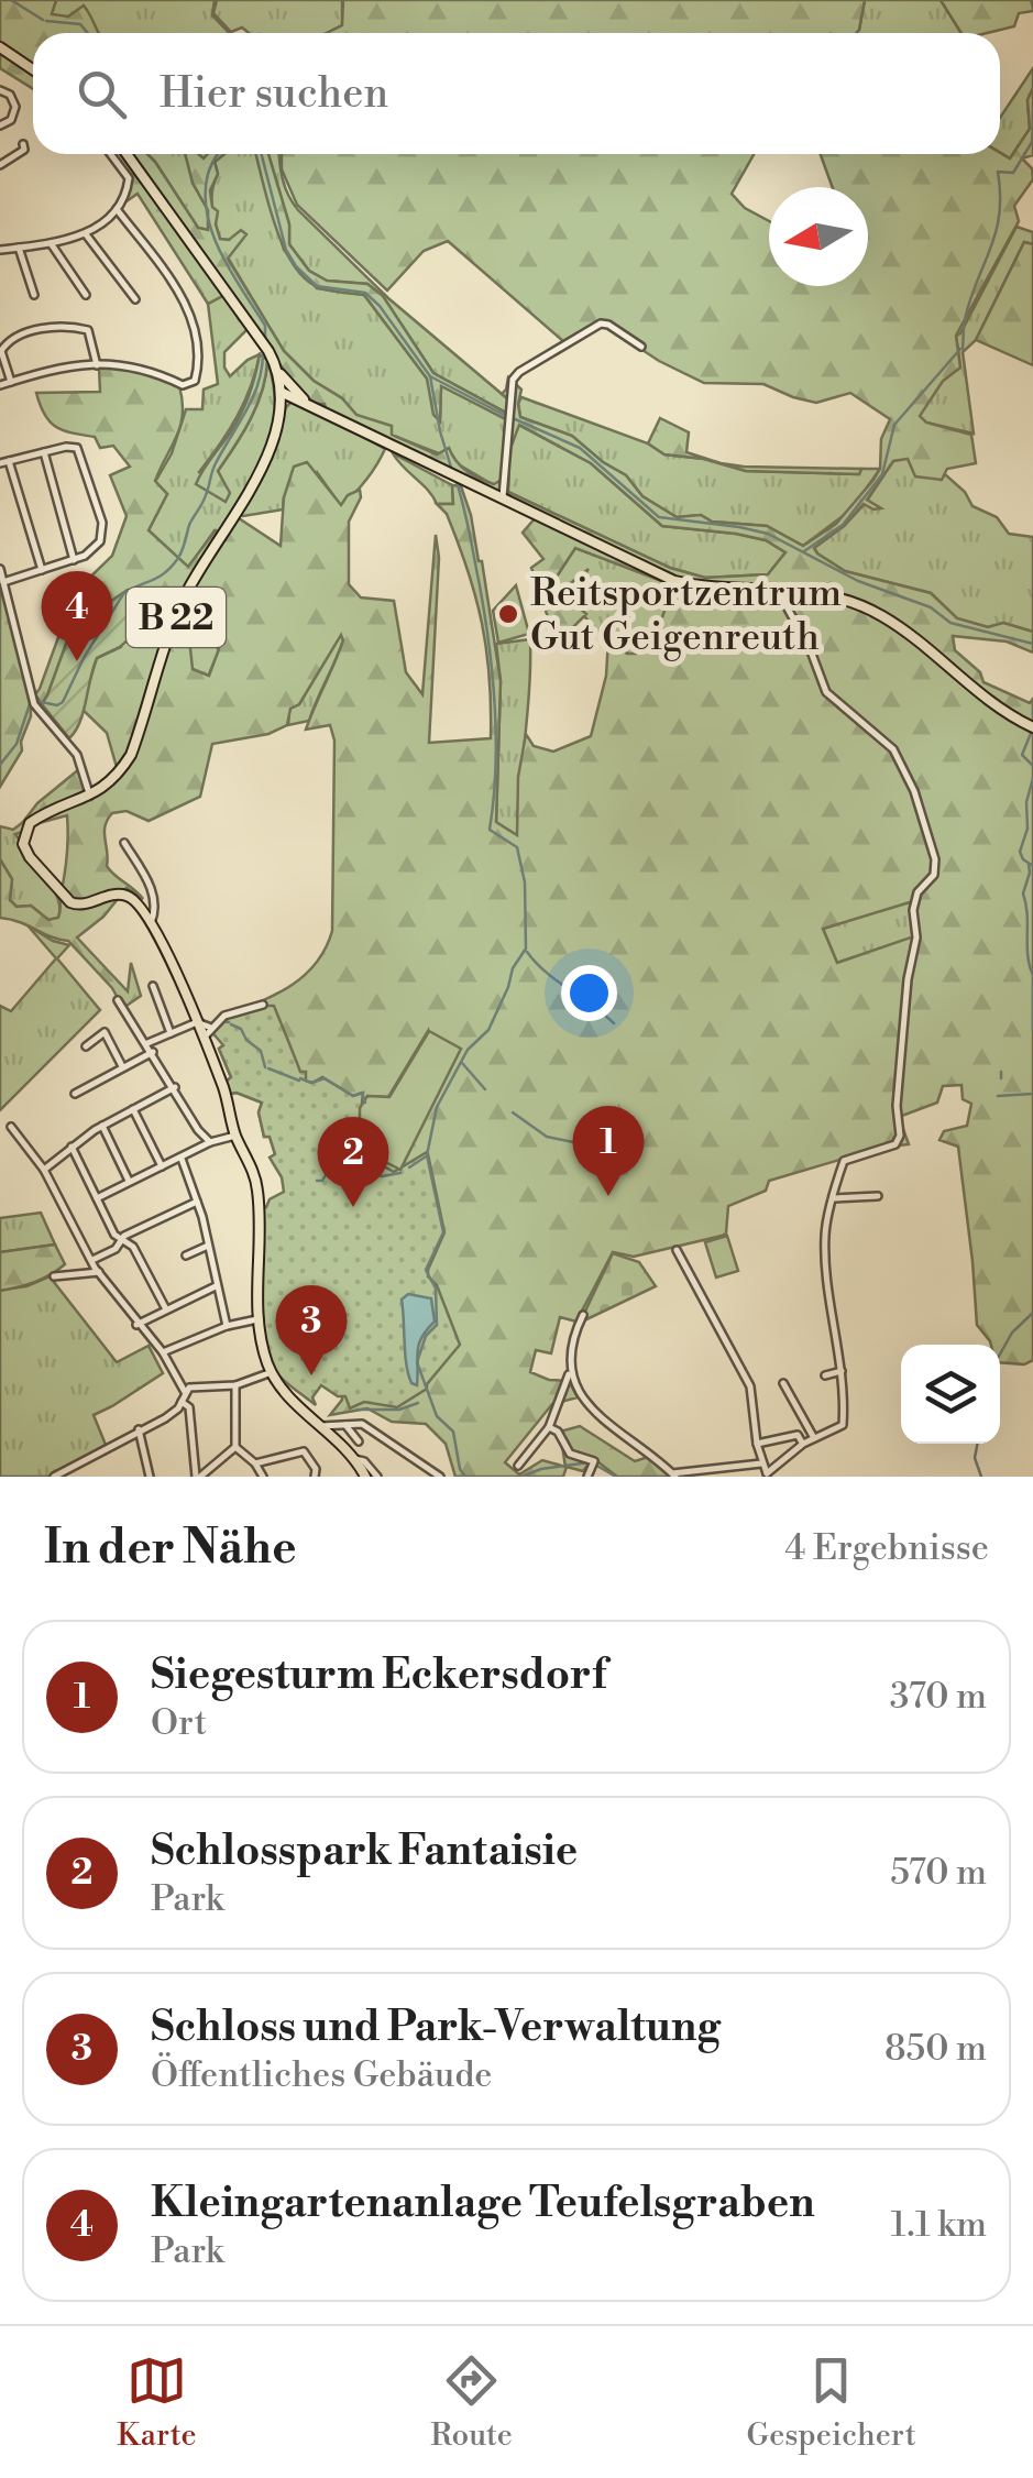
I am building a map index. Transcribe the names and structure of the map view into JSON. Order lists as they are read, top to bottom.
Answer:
{
  "streets": {
    "main road": ["B 22"]
  },
  "places": ["Reitsportzentrum Gut Geigenreuth"],
  "north": "left",
  "page": {
    "search": "Hier suchen",
    "pins": [
      "4",
      "1",
      "2",
      "3"
    ],
    "heading": ["In der Nähe", "4 Ergebnisse"],
    "list": [
      {
        "mark": "1",
        "name": "Siegesturm Eckersdorf",
        "note": "Ort",
        "value": "370 m"
      },
      {
        "mark": "2",
        "name": "Schlosspark Fantaisie",
        "note": "Park",
        "value": "570 m"
      },
      {
        "mark": "3",
        "name": "Schloss und Park-Verwaltung",
        "note": "Öffentliches Gebäude",
        "value": "850 m"
      },
      {
        "mark": "4",
        "name": "Kleingartenanlage Teufelsgraben",
        "note": "Park",
        "value": "1.1 km"
      }
    ],
    "nav": ["Karte", "Route", "Gespeichert"]
  }
}
